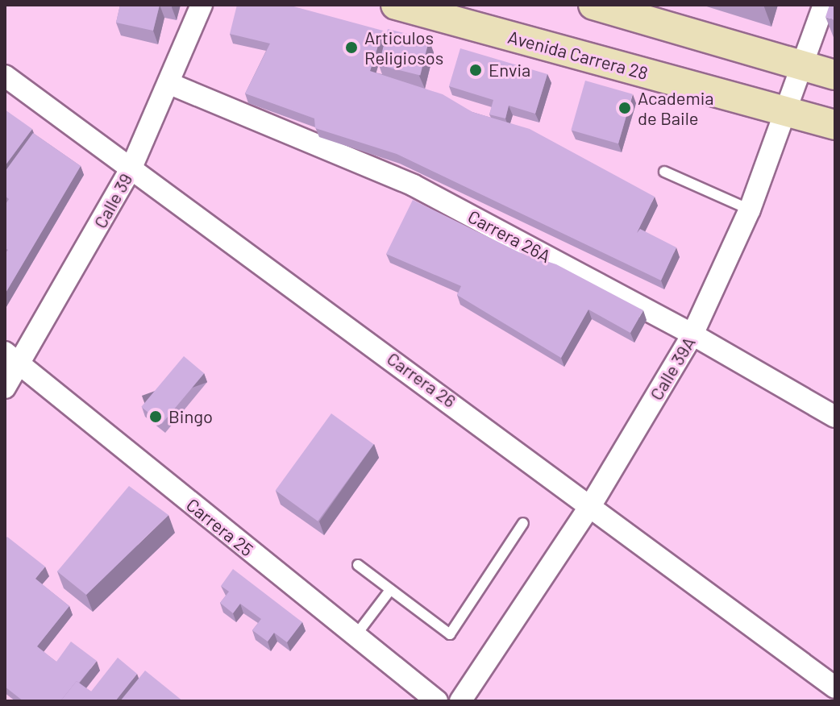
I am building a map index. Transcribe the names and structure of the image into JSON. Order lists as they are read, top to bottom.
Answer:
{
  "streets": {
    "main road": ["Avenida Carrera 28"],
    "street": [
      "Calle 39",
      "Carrera 26A",
      "Calle 39A",
      "Carrera 26",
      "Carrera 25"
    ]
  },
  "crossings": [
    ["Avenida Carrera 28", "Calle 39A"],
    ["Calle 39", "Carrera 26A"],
    ["Calle 39", "Carrera 26"],
    ["Calle 39", "Carrera 25"],
    ["Carrera 26A", "Calle 39A"],
    ["Calle 39A", "Carrera 26"]
  ],
  "places": [
    "Articulos Religiosos",
    "Envia",
    "Academia de Baile",
    "Bingo"
  ]
}
